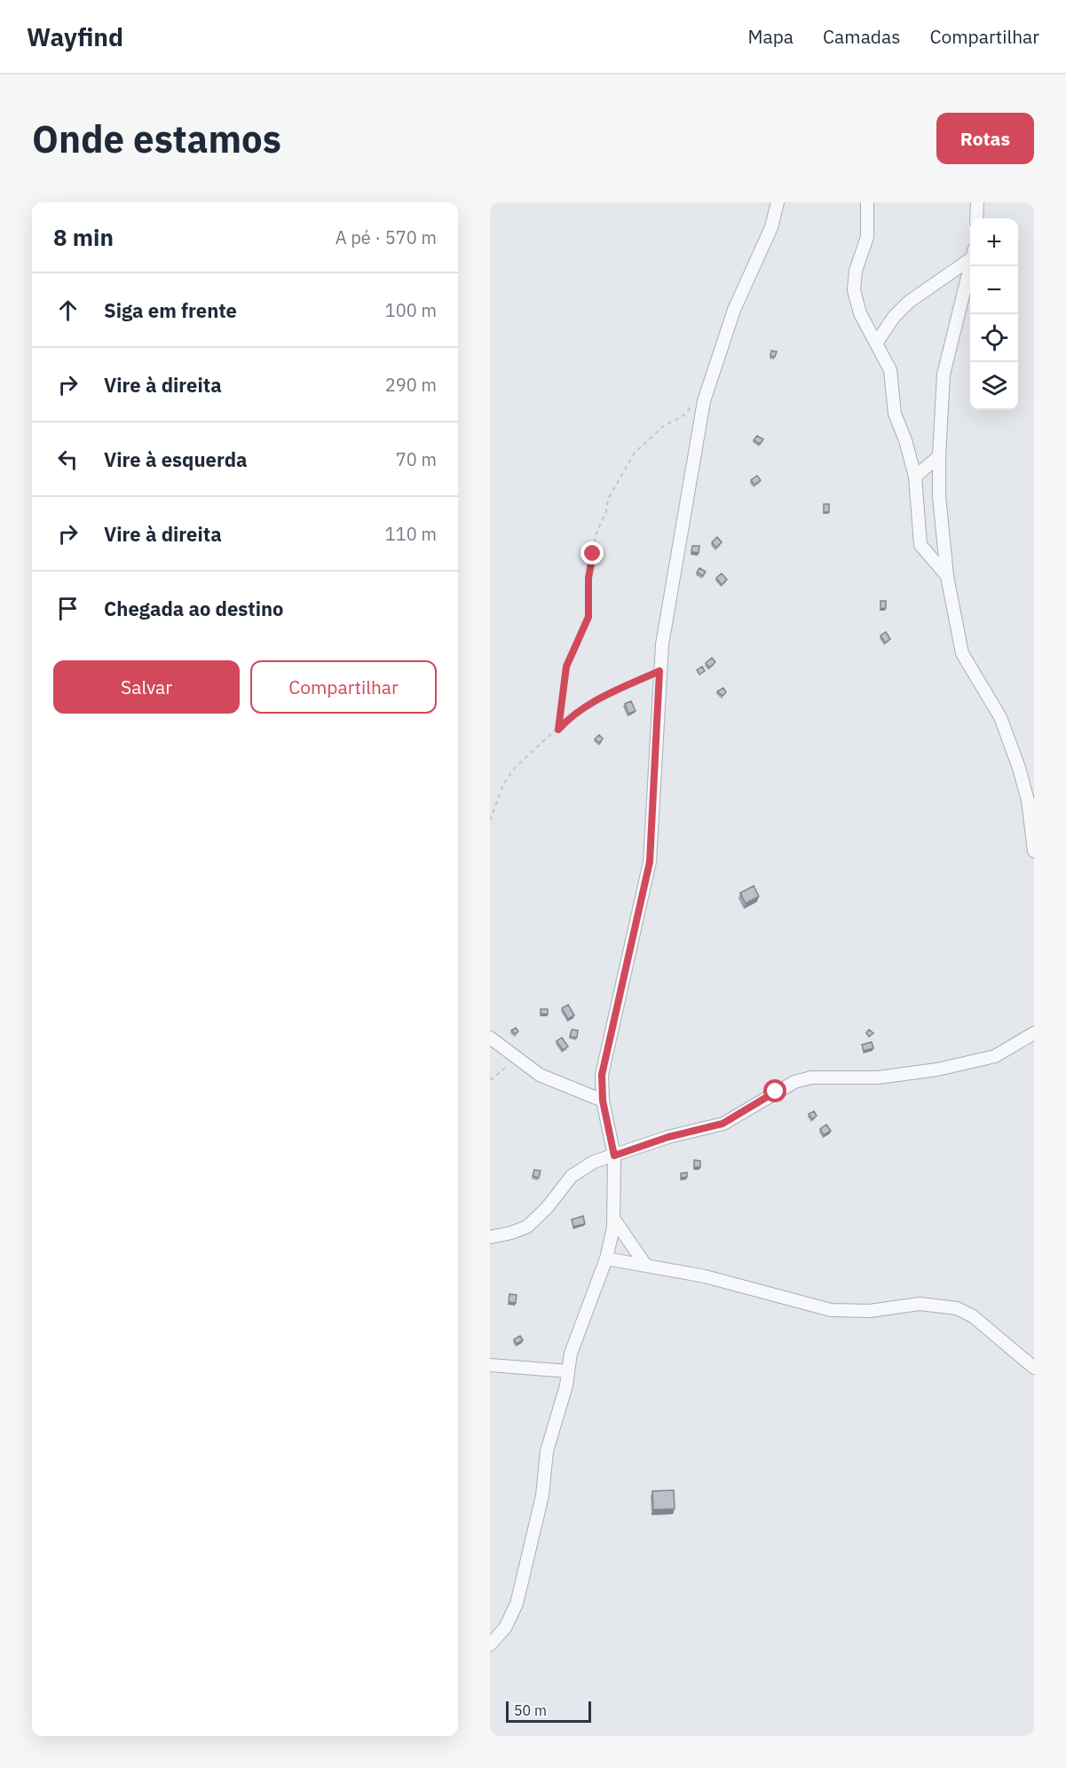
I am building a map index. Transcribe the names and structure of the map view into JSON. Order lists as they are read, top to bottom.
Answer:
{
  "scale_bar": "50 m",
  "page": {
    "header": "Wayfind",
    "nav": ["Mapa", "Camadas", "Compartilhar"],
    "buttons": [
      "Rotas",
      ["Salvar", "Compartilhar"]
    ],
    "title": "Onde estamos",
    "heading": ["8 min", "A pé · 570 m"],
    "map_buttons": ["+", "−"],
    "list": [
      ["Siga em frente", "100 m"],
      ["Vire à direita", "290 m"],
      ["Vire à esquerda", "70 m"],
      ["Vire à direita", "110 m"],
      "Chegada ao destino"
    ],
    "scale": "50 m"
  }
}
